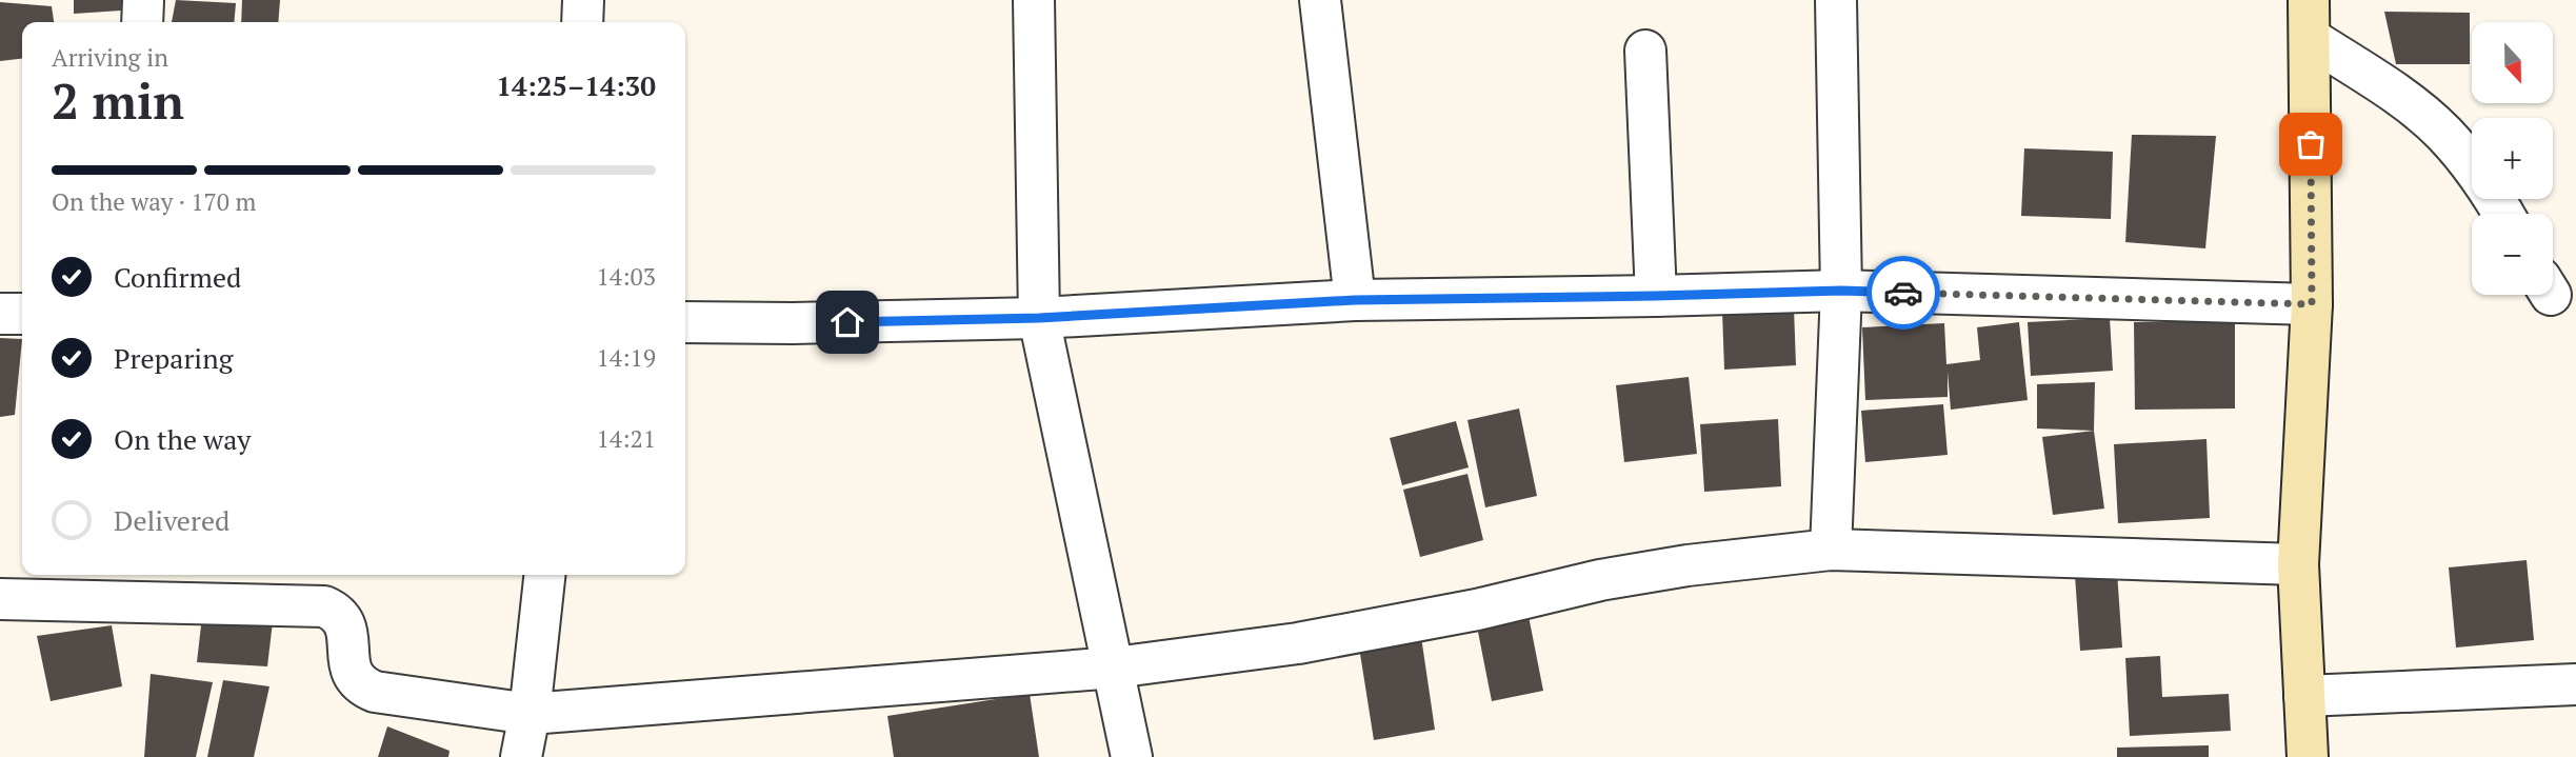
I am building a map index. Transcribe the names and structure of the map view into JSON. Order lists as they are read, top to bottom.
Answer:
{
  "north": "bottom",
  "page": {
    "map_buttons": ["+", "−"],
    "heading": ["2 min", "Arriving in", "14:25–14:30"],
    "bar": "On the way · 170 m",
    "list": [
      ["Confirmed", "14:03"],
      ["Preparing", "14:19"],
      ["On the way", "14:21"],
      "Delivered"
    ]
  }
}
